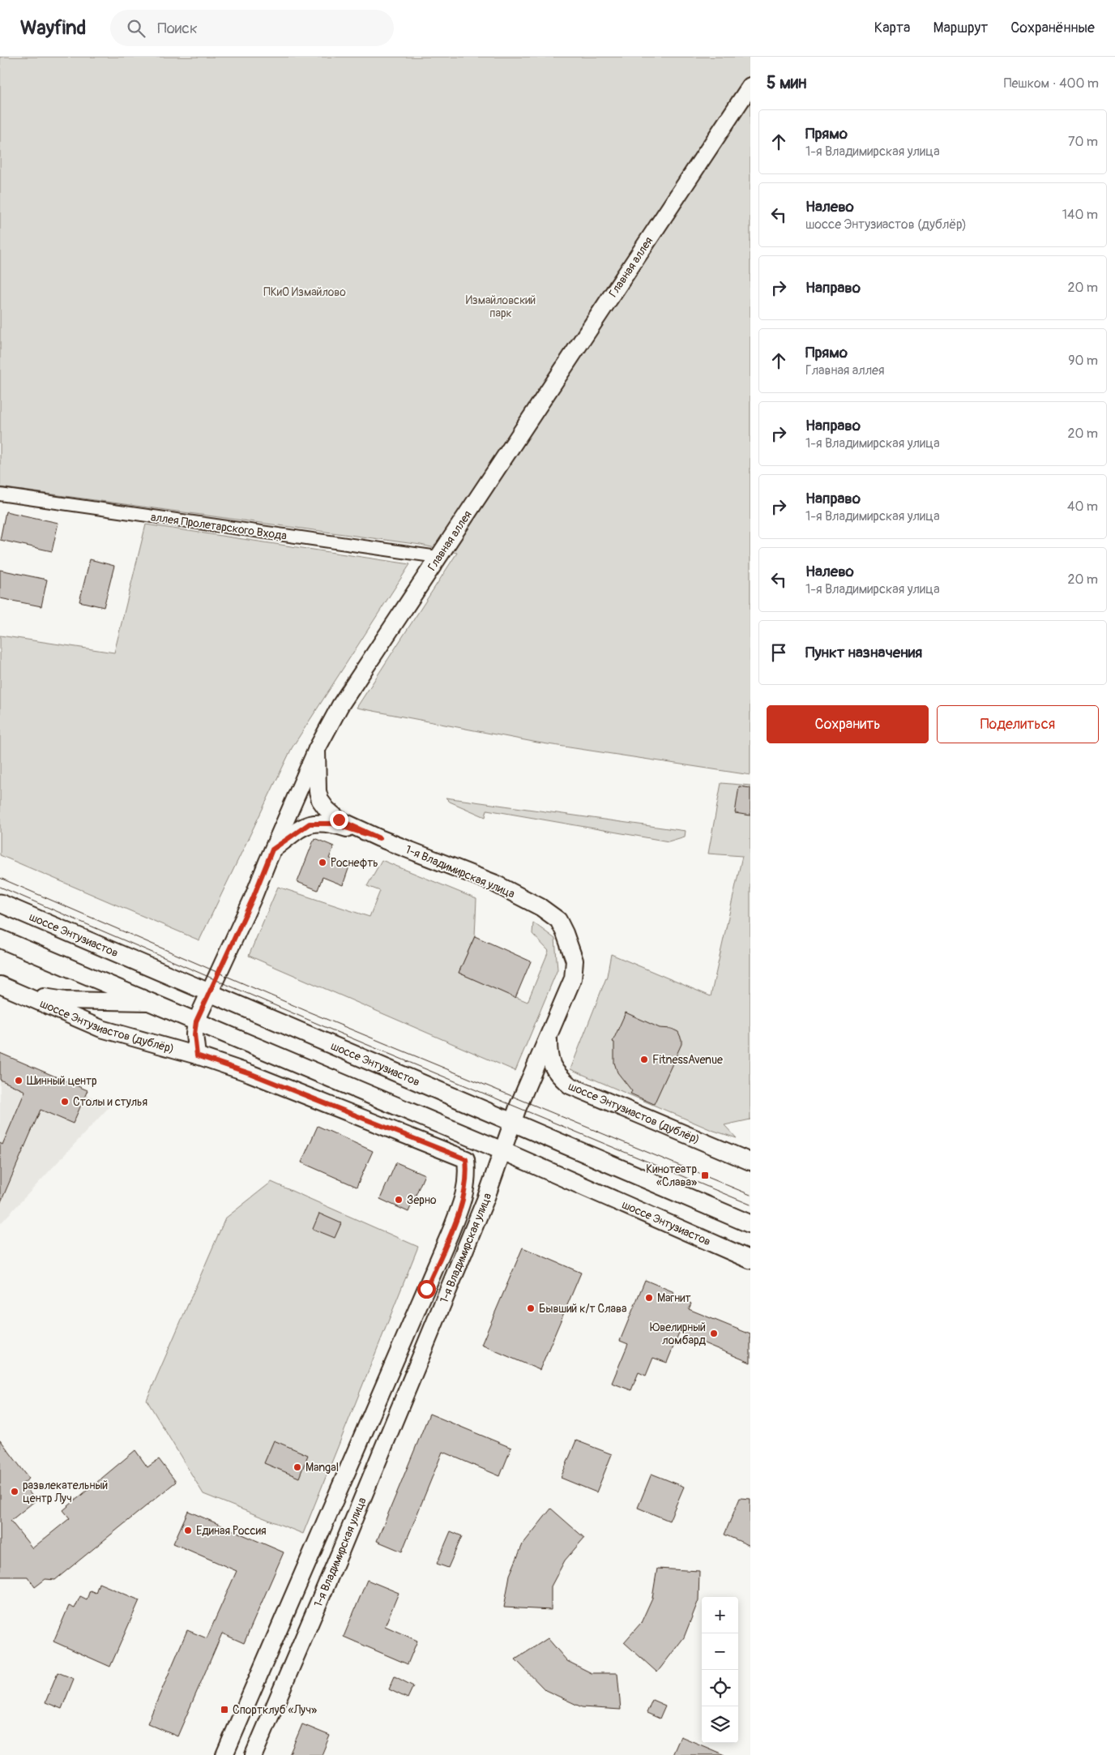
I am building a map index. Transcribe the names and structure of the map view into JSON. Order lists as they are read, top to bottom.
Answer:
{
  "streets": {
    "main road": [
      "Главная аллея",
      "1-я Владимирская улица",
      "шоссе Энтузиастов",
      "шоссе Энтузиастов (дублёр)"
    ],
    "street": ["аллея Пролетарского Входа"]
  },
  "crossings": [
    ["Главная аллея", "аллея Пролетарского Входа"],
    ["Главная аллея", "1-я Владимирская улица"],
    ["Главная аллея", "шоссе Энтузиастов"],
    ["1-я Владимирская улица", "шоссе Энтузиастов"],
    ["1-я Владимирская улица", "шоссе Энтузиастов (дублёр)"]
  ],
  "parks": ["ПКиО Измайлово", "Измайловский парк"],
  "places": {
    "other": [
      "Роснефть",
      "FitnessAvenue",
      "Шинный центр",
      "Столы и стулья",
      "Зерно",
      "Магнит",
      "Бывший к/т Слава",
      "Ювелирный ломбард",
      "Mangal",
      "развлекательный центр Луч",
      "Единая Россия"
    ],
    "transit": ["Кинотеатр «Слава»", "Спортклуб «Луч»"]
  },
  "page": {
    "header": "Wayfind",
    "search": "Поиск",
    "nav": ["Карта", "Маршрут", "Сохранённые"],
    "heading": ["5 мин", "Пешком · 400 m"],
    "list": [
      ["Прямо", "1-я Владимирская улица", "70 m"],
      ["Налево", "шоссе Энтузиастов (дублёр)", "140 m"],
      ["Направо", "20 m"],
      ["Прямо", "Главная аллея", "90 m"],
      ["Направо", "1-я Владимирская улица", "20 m"],
      ["Направо", "1-я Владимирская улица", "40 m"],
      ["Налево", "1-я Владимирская улица", "20 m"],
      "Пункт назначения"
    ],
    "buttons": ["Сохранить", "Поделиться"],
    "map_buttons": ["+", "−"]
  }
}
